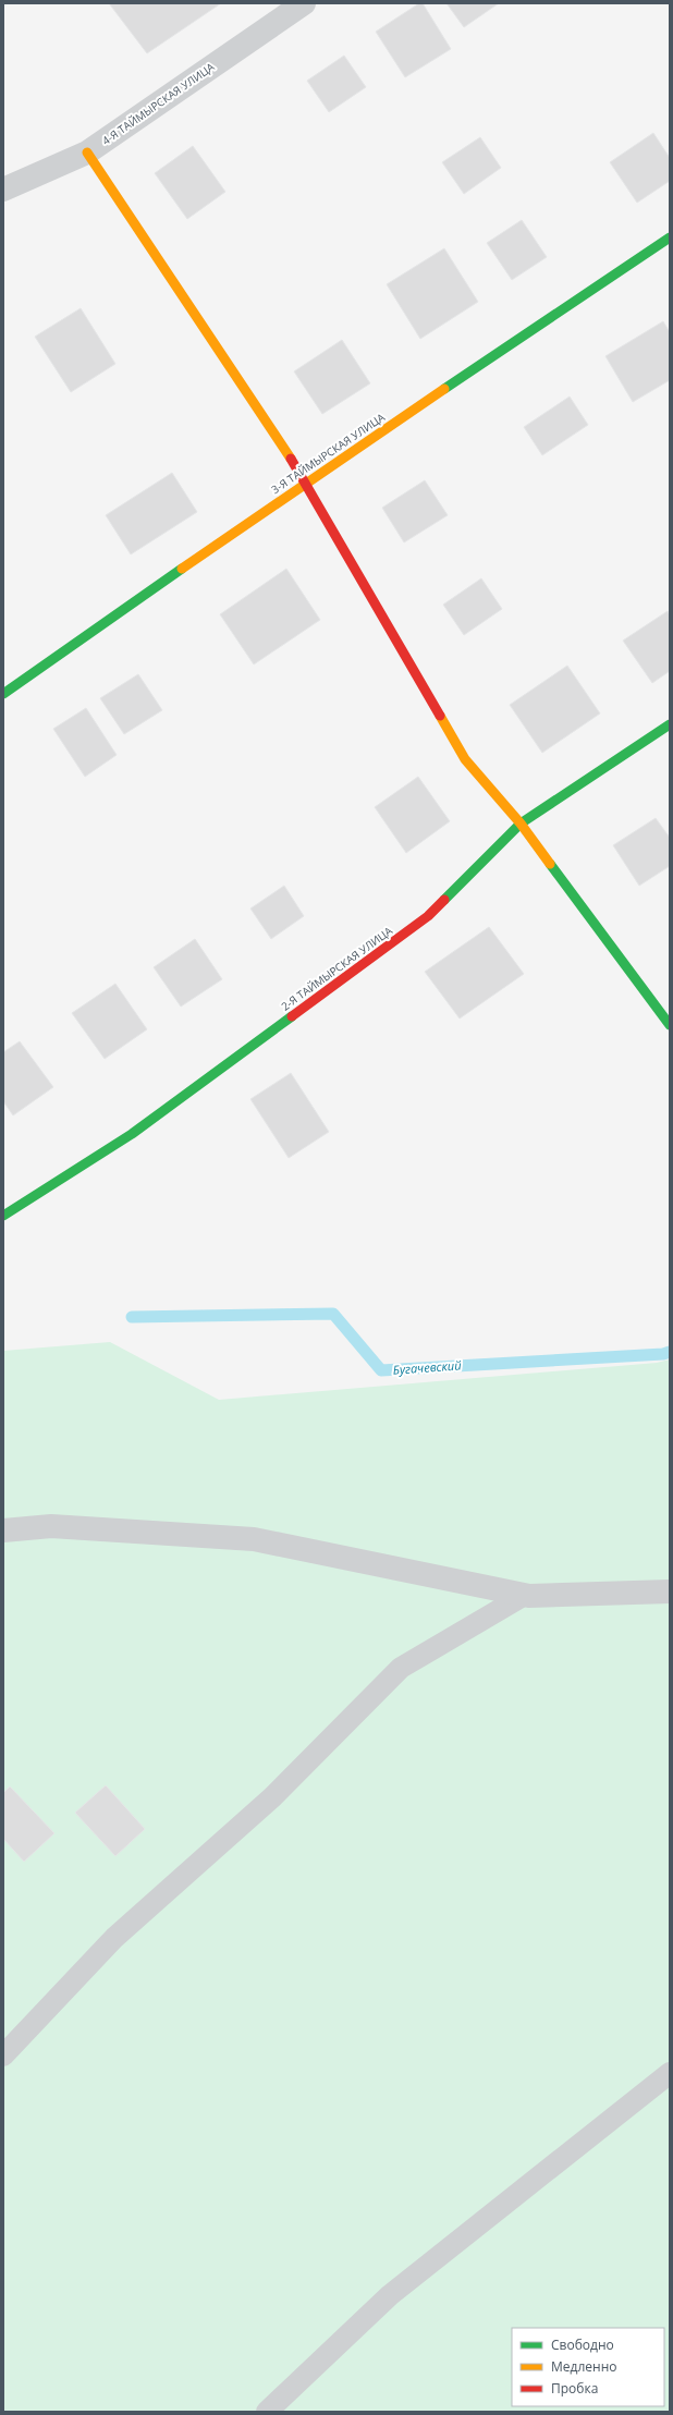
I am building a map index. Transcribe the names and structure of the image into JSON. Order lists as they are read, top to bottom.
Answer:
{
  "streets": {
    "street": ["4-Я ТАЙМЫРСКАЯ УЛИЦА", "3-Я ТАЙМЫРСКАЯ УЛИЦА", "2-Я ТАЙМЫРСКАЯ УЛИЦА"]
  },
  "water": ["Бугачевский"],
  "legend": ["Свободно", "Медленно", "Пробка"]
}
